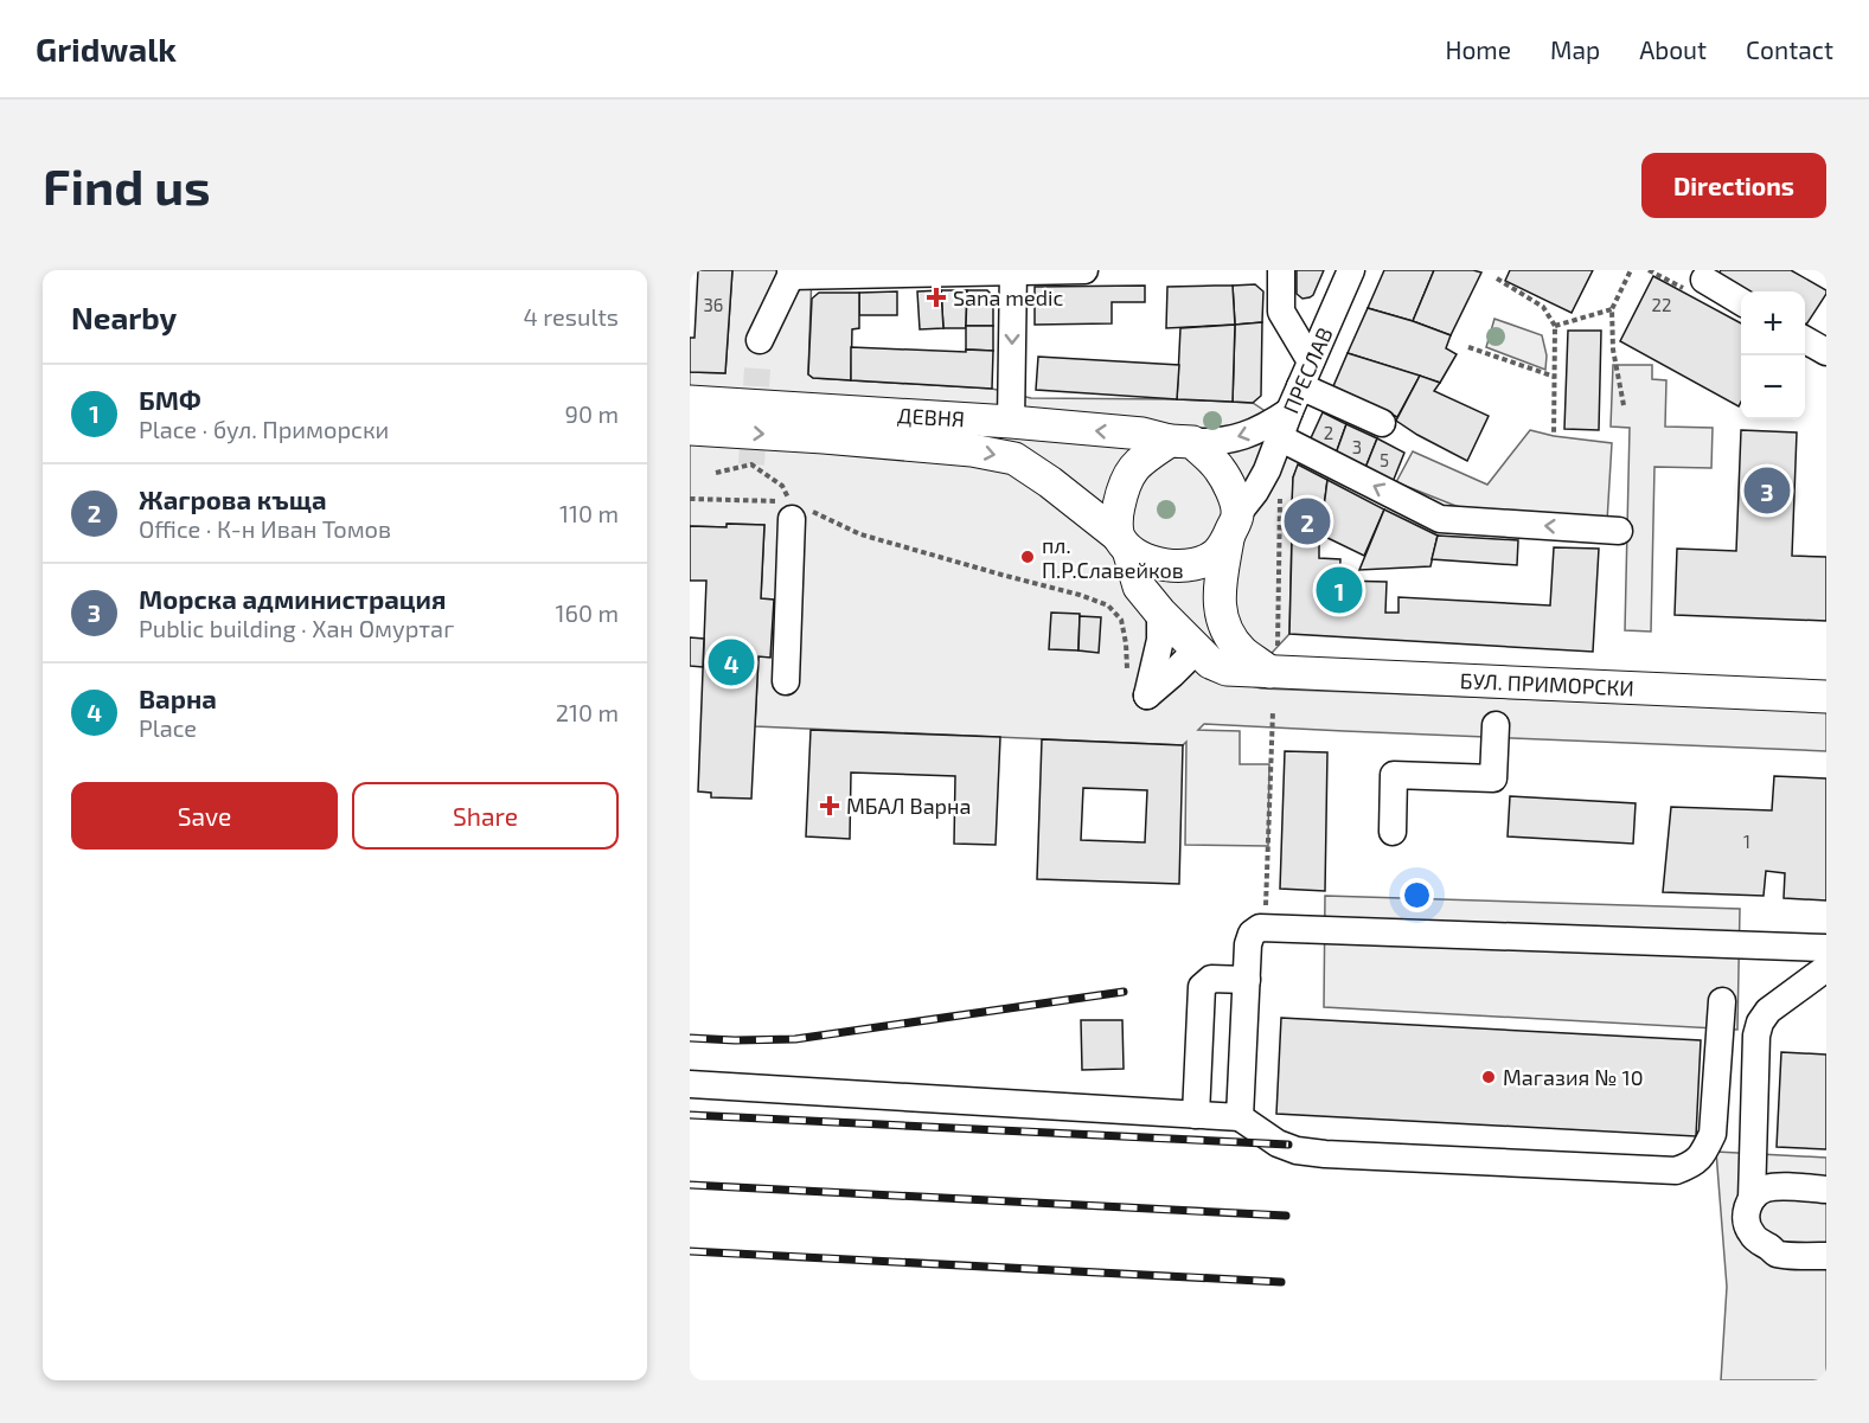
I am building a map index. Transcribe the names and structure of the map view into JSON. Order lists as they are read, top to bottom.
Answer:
{
  "streets": {
    "main road": ["ДЕВНЯ", "БУЛ. ПРИМОРСКИ"],
    "street": ["ПРЕСЛАВ"]
  },
  "crossings": [
    ["ПРЕСЛАВ", "ДЕВНЯ"]
  ],
  "places": {
    "health": ["Sana medic", "МБАЛ Варна"],
    "other": ["пл. П.Р.Славeйков", "Магазия № 10"]
  },
  "house_numbers": [
    "36",
    "22",
    "2",
    "3",
    "5",
    "1"
  ],
  "page": {
    "header": "Gridwalk",
    "nav": [
      "Home",
      "Map",
      "About",
      "Contact"
    ],
    "buttons": [
      "Directions",
      ["Save", "Share"]
    ],
    "title": "Find us",
    "heading": ["Nearby", "4 results"],
    "map_buttons": ["+", "−"],
    "list": [
      {
        "mark": "1",
        "name": "БМФ",
        "note": "Place · бул. Приморски",
        "value": "90 m"
      },
      {
        "mark": "2",
        "name": "Жагрова къща",
        "note": "Office · К-н Иван Томов",
        "value": "110 m"
      },
      {
        "mark": "3",
        "name": "Морска администрация",
        "note": "Public building · Хан Омуртаг",
        "value": "160 m"
      },
      {
        "mark": "4",
        "name": "Варна",
        "note": "Place",
        "value": "210 m"
      }
    ],
    "pins": [
      "3",
      "2",
      "1",
      "4"
    ]
  }
}
